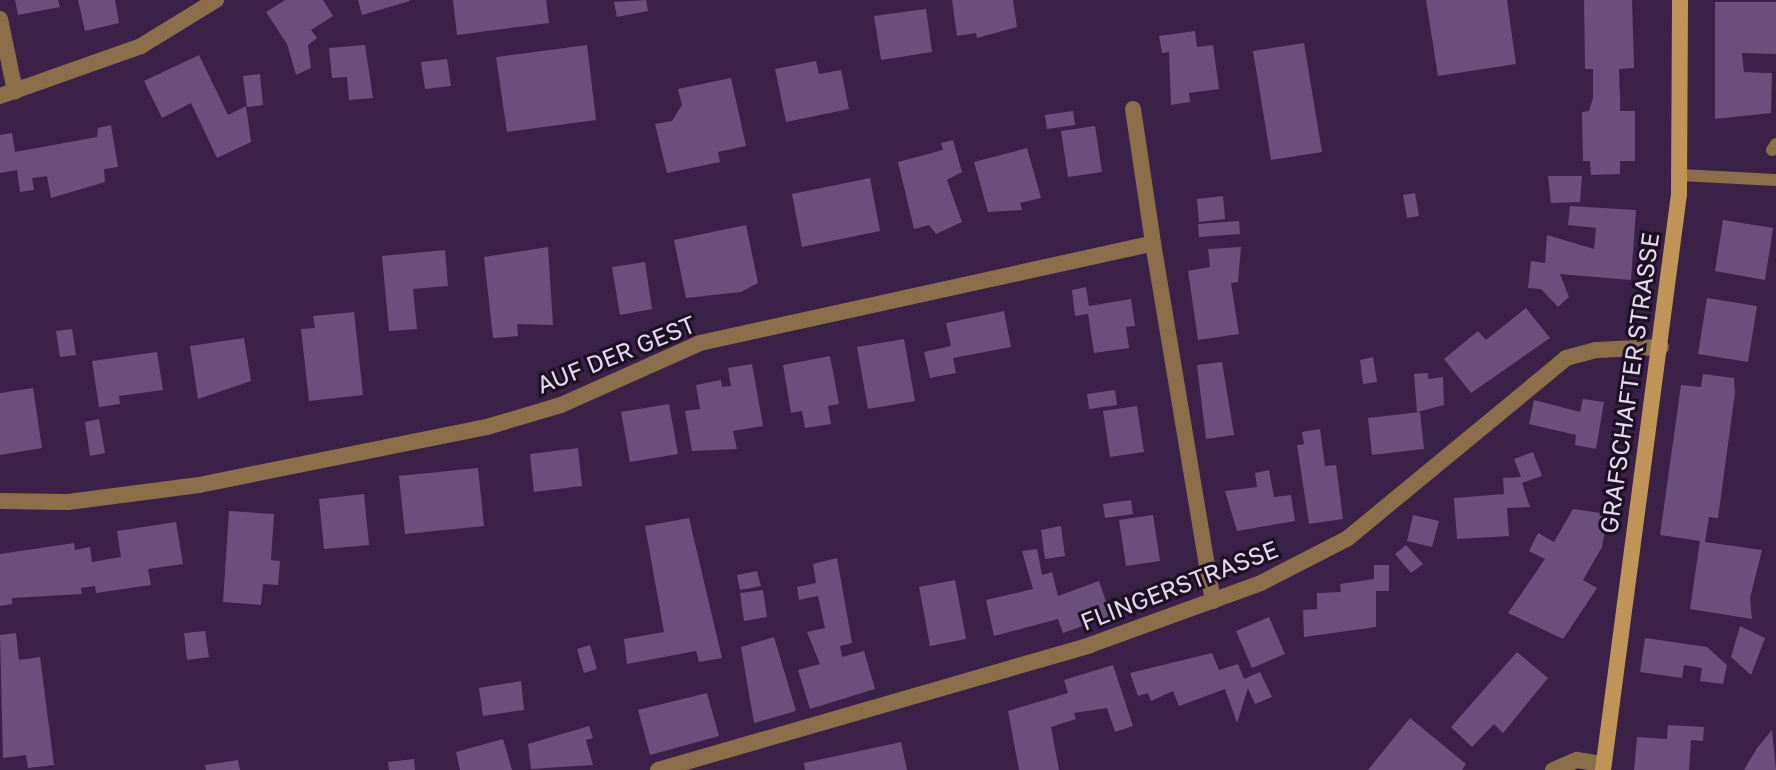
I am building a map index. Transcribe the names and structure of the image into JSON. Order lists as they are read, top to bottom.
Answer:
{
  "streets": {
    "main road": ["GRAFSCHAFTER STRASSE"],
    "street": ["AUF DER GEST", "FLINGERSTRASSE"]
  },
  "crossings": [
    ["GRAFSCHAFTER STRASSE", "FLINGERSTRASSE"]
  ]
}
